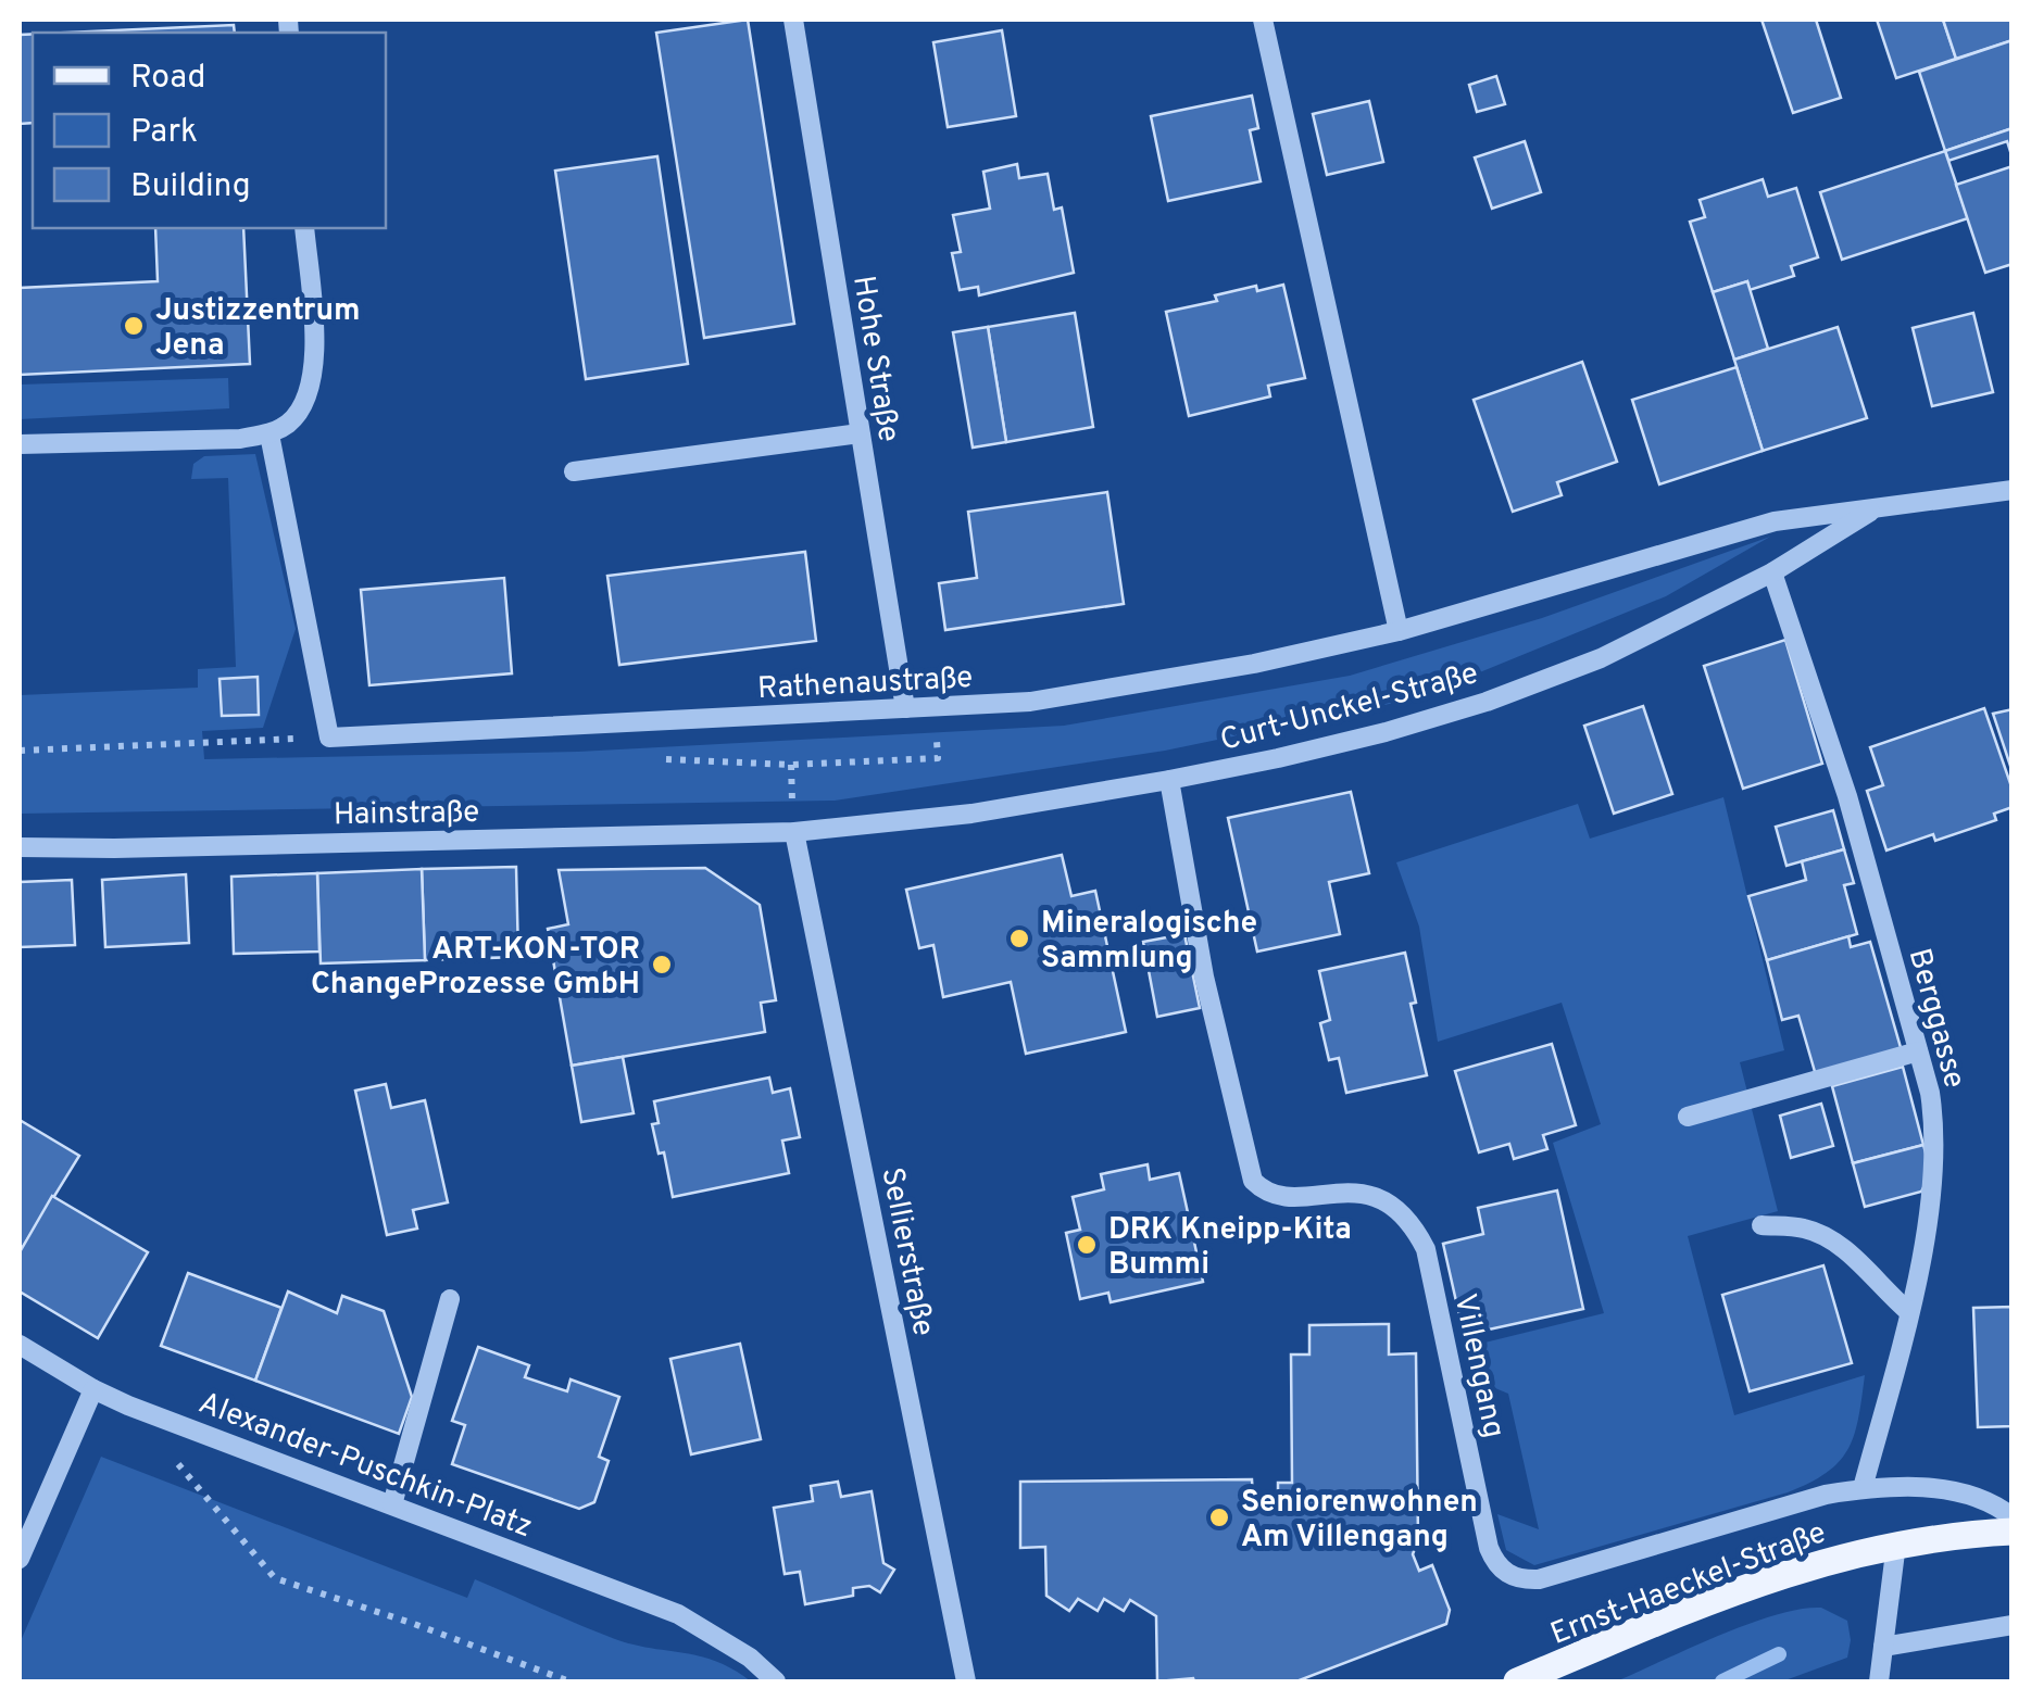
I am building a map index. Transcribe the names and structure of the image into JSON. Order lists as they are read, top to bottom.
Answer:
{
  "streets": {
    "main road": ["Ernst-Haeckel-Straße"],
    "street": [
      "Hohe Straße",
      "Rathenaustraße",
      "Curt-Unckel-Straße",
      "Hainstraße",
      "Berggasse",
      "Sellierstraße",
      "Villengang",
      "Alexander-Puschkin-Platz"
    ]
  },
  "crossings": [
    ["Hohe Straße", "Rathenaustraße"],
    ["Rathenaustraße", "Curt-Unckel-Straße"],
    ["Curt-Unckel-Straße", "Hainstraße"],
    ["Curt-Unckel-Straße", "Berggasse"],
    ["Curt-Unckel-Straße", "Sellierstraße"],
    ["Curt-Unckel-Straße", "Villengang"],
    ["Hainstraße", "Sellierstraße"],
    ["Berggasse", "Villengang"]
  ],
  "places": [
    "Justizzentrum Jena",
    "Mineralogische Sammlung",
    "ART-KON-TOR ChangeProzesse GmbH",
    "DRK Kneipp-Kita Bummi",
    "Seniorenwohnen Am Villengang"
  ],
  "legend": ["Road", "Park", "Building"]
}
